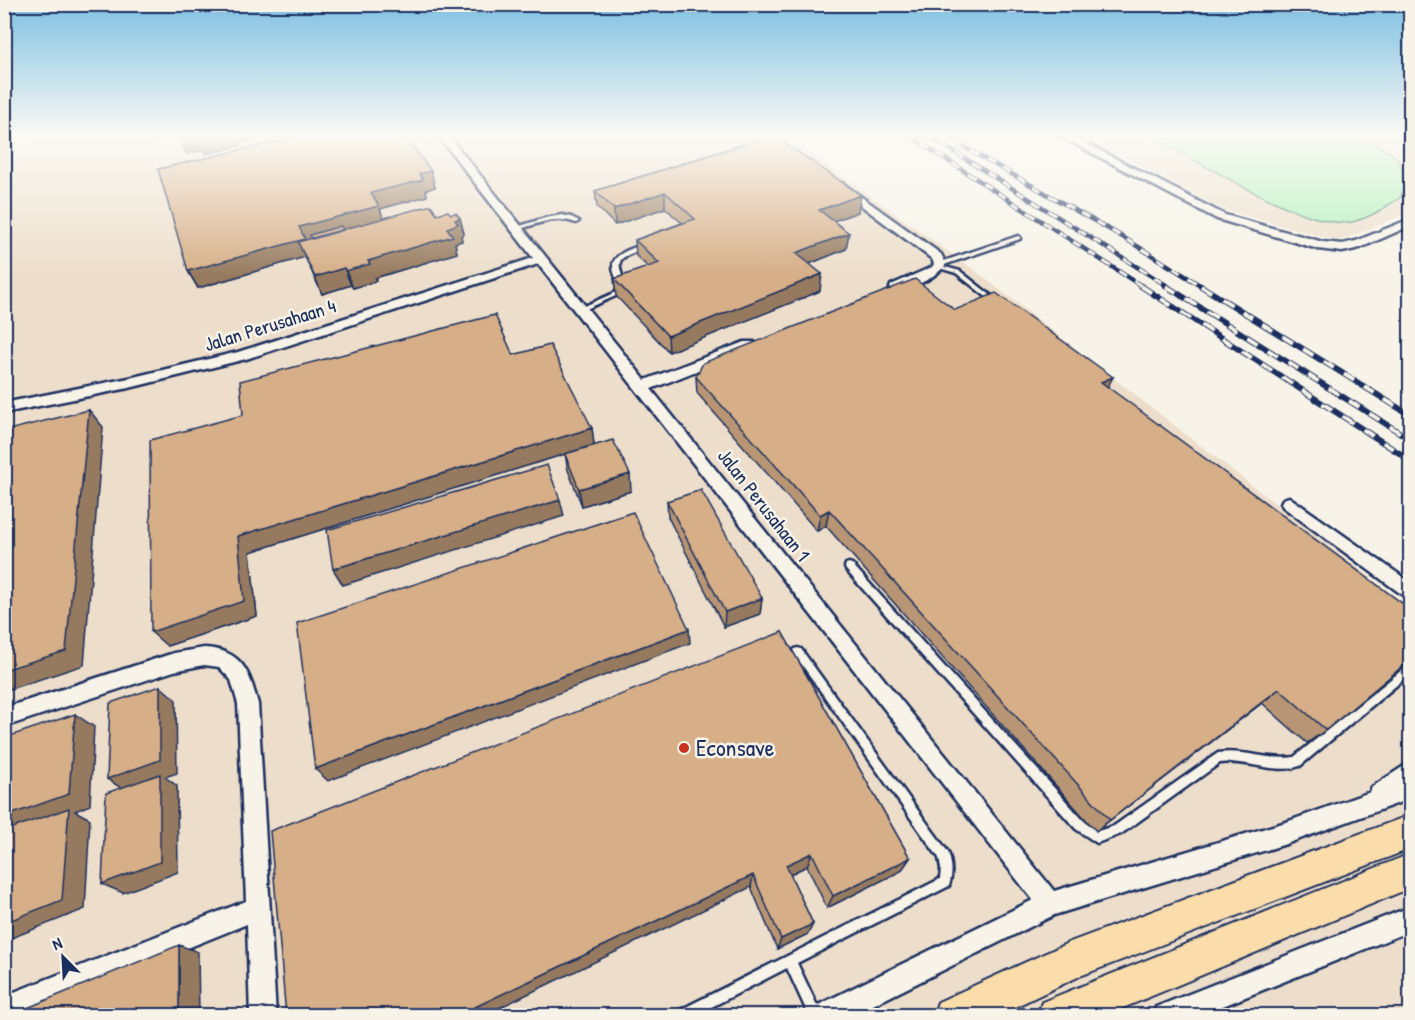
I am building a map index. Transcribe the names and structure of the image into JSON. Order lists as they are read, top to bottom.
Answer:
{
  "streets": {
    "street": ["Jalan Perusahaan 4", "Jalan Perusahaan 1"]
  },
  "crossings": [
    ["Jalan Perusahaan 4", "Jalan Perusahaan 1"]
  ],
  "places": ["Econsave"],
  "north": "top left"
}
